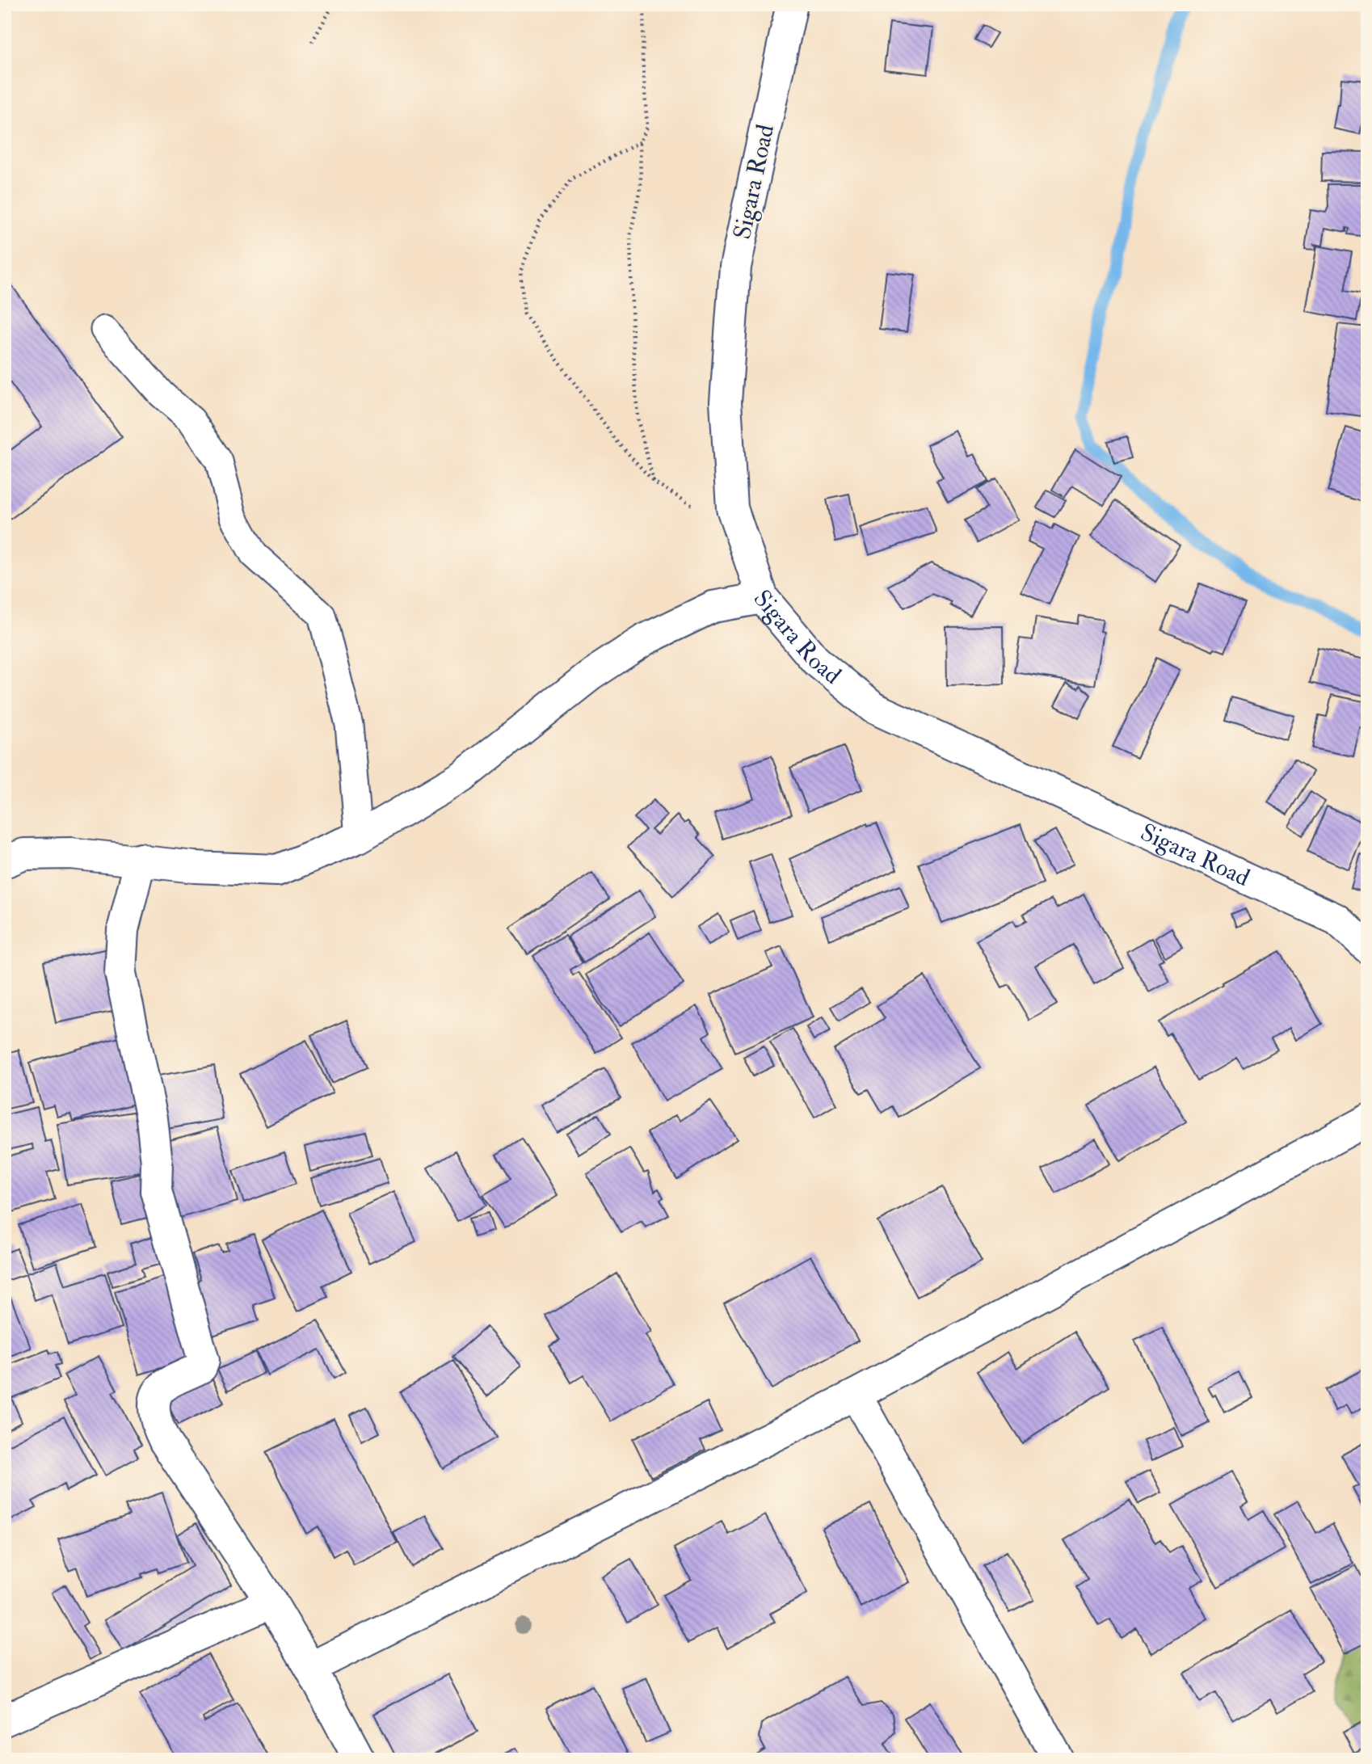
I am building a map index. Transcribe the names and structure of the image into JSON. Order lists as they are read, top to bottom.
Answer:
{
  "streets": {
    "street": ["Sigara Road"]
  }
}
